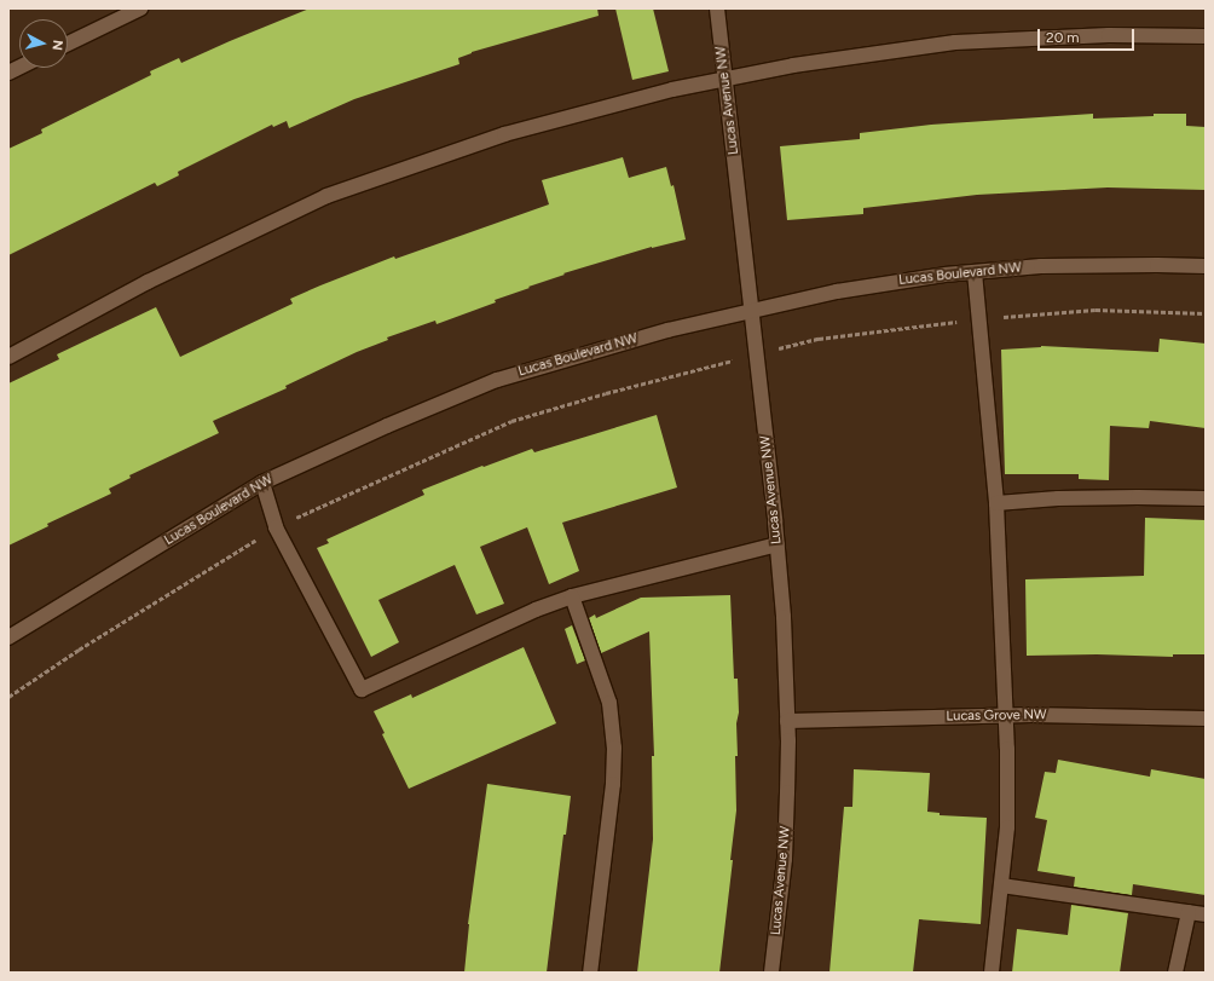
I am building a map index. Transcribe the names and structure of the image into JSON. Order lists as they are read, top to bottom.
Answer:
{
  "streets": {
    "street": ["Lucas Avenue NW", "Lucas Boulevard NW", "Lucas Grove NW"]
  },
  "crossings": [
    ["Lucas Avenue NW", "Lucas Boulevard NW"],
    ["Lucas Avenue NW", "Lucas Grove NW"]
  ],
  "scale_bar": "20 m",
  "north": "right"
}
